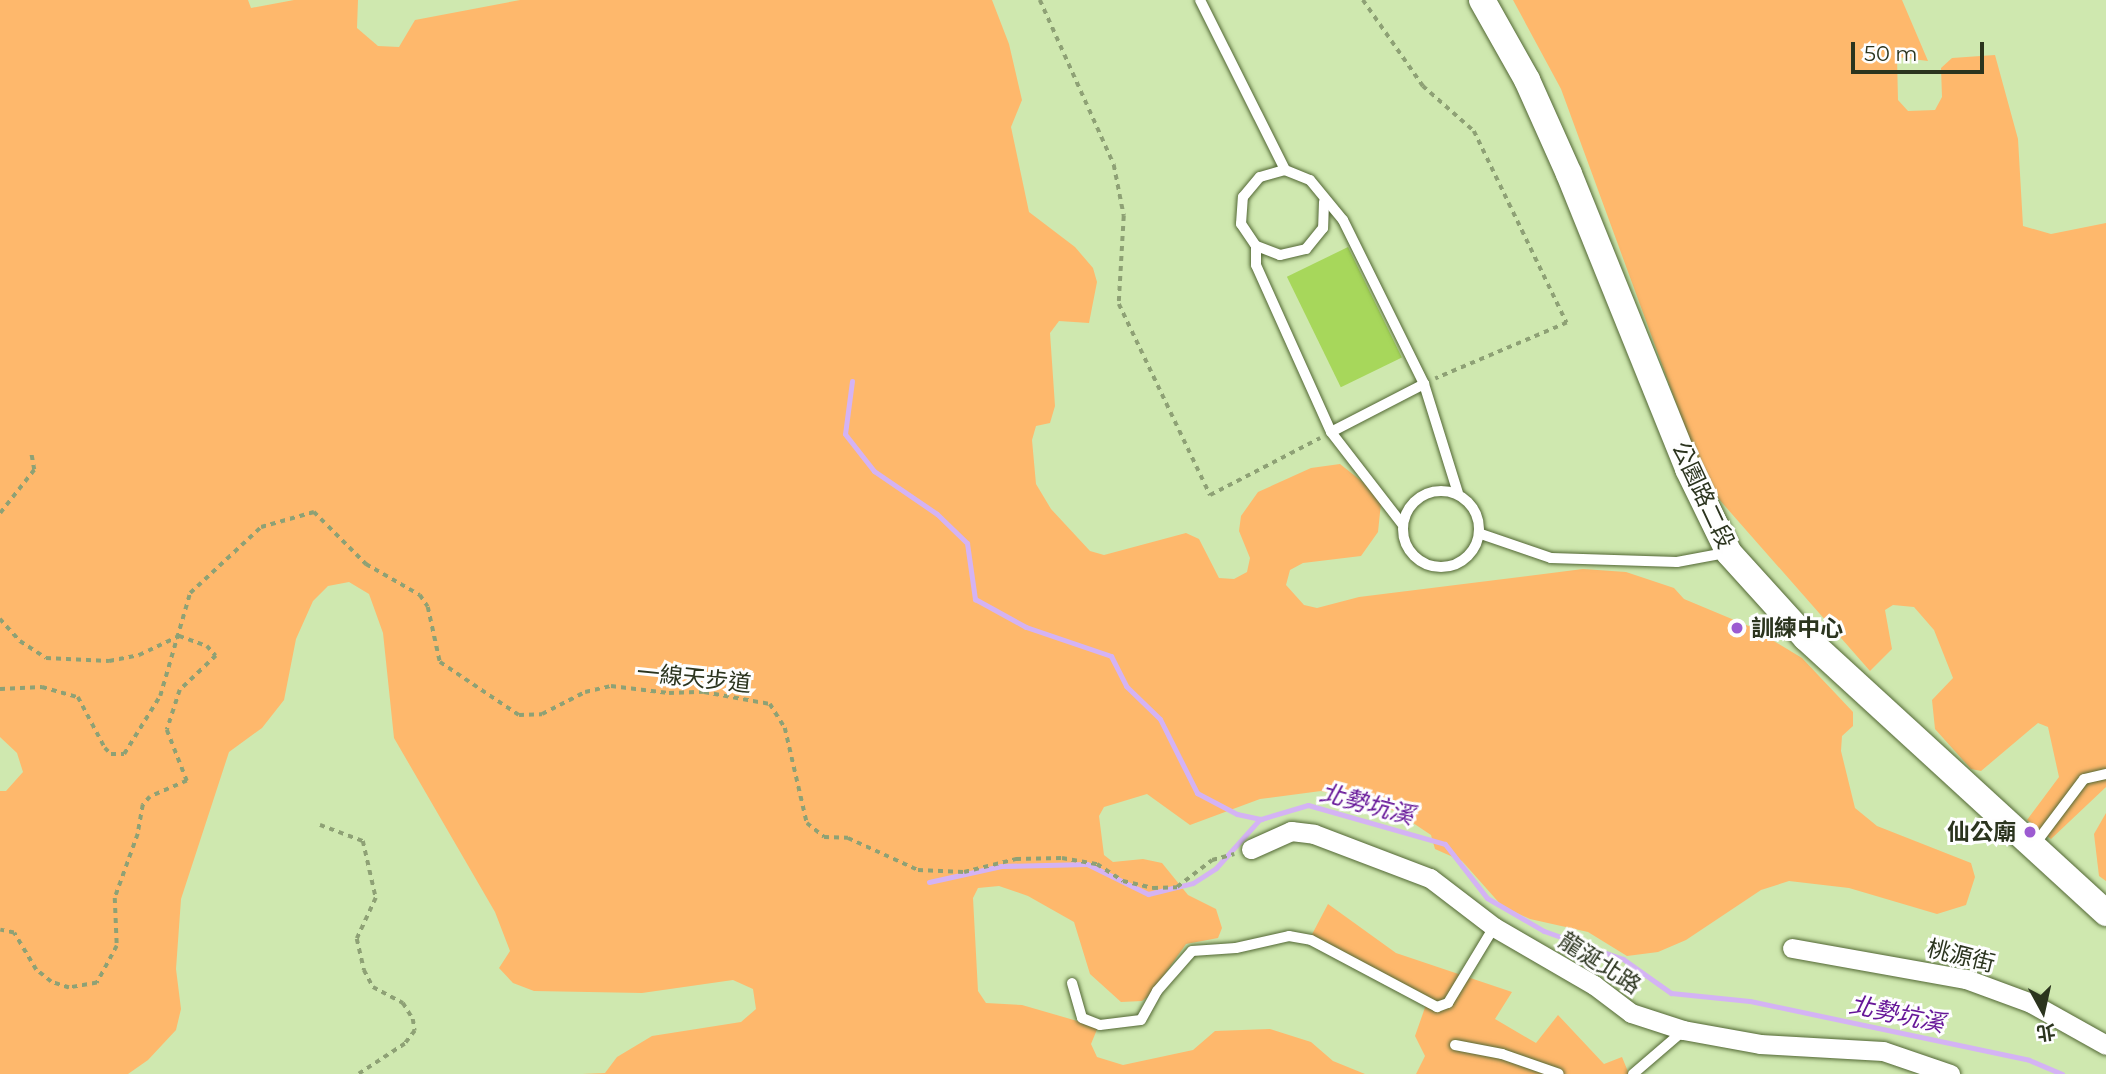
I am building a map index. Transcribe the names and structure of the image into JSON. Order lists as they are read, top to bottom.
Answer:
{
  "streets": {
    "main road": ["公園路二段"],
    "street": ["桃源街", "龍涎北路"],
    "path": ["一線天步道"]
  },
  "crossings": [
    ["一線天步道", "龍涎北路"]
  ],
  "water": ["北勢坑溪"],
  "places": ["訓練中心", "仙公廟"],
  "scale_bar": "50 m",
  "north": "bottom"
}
